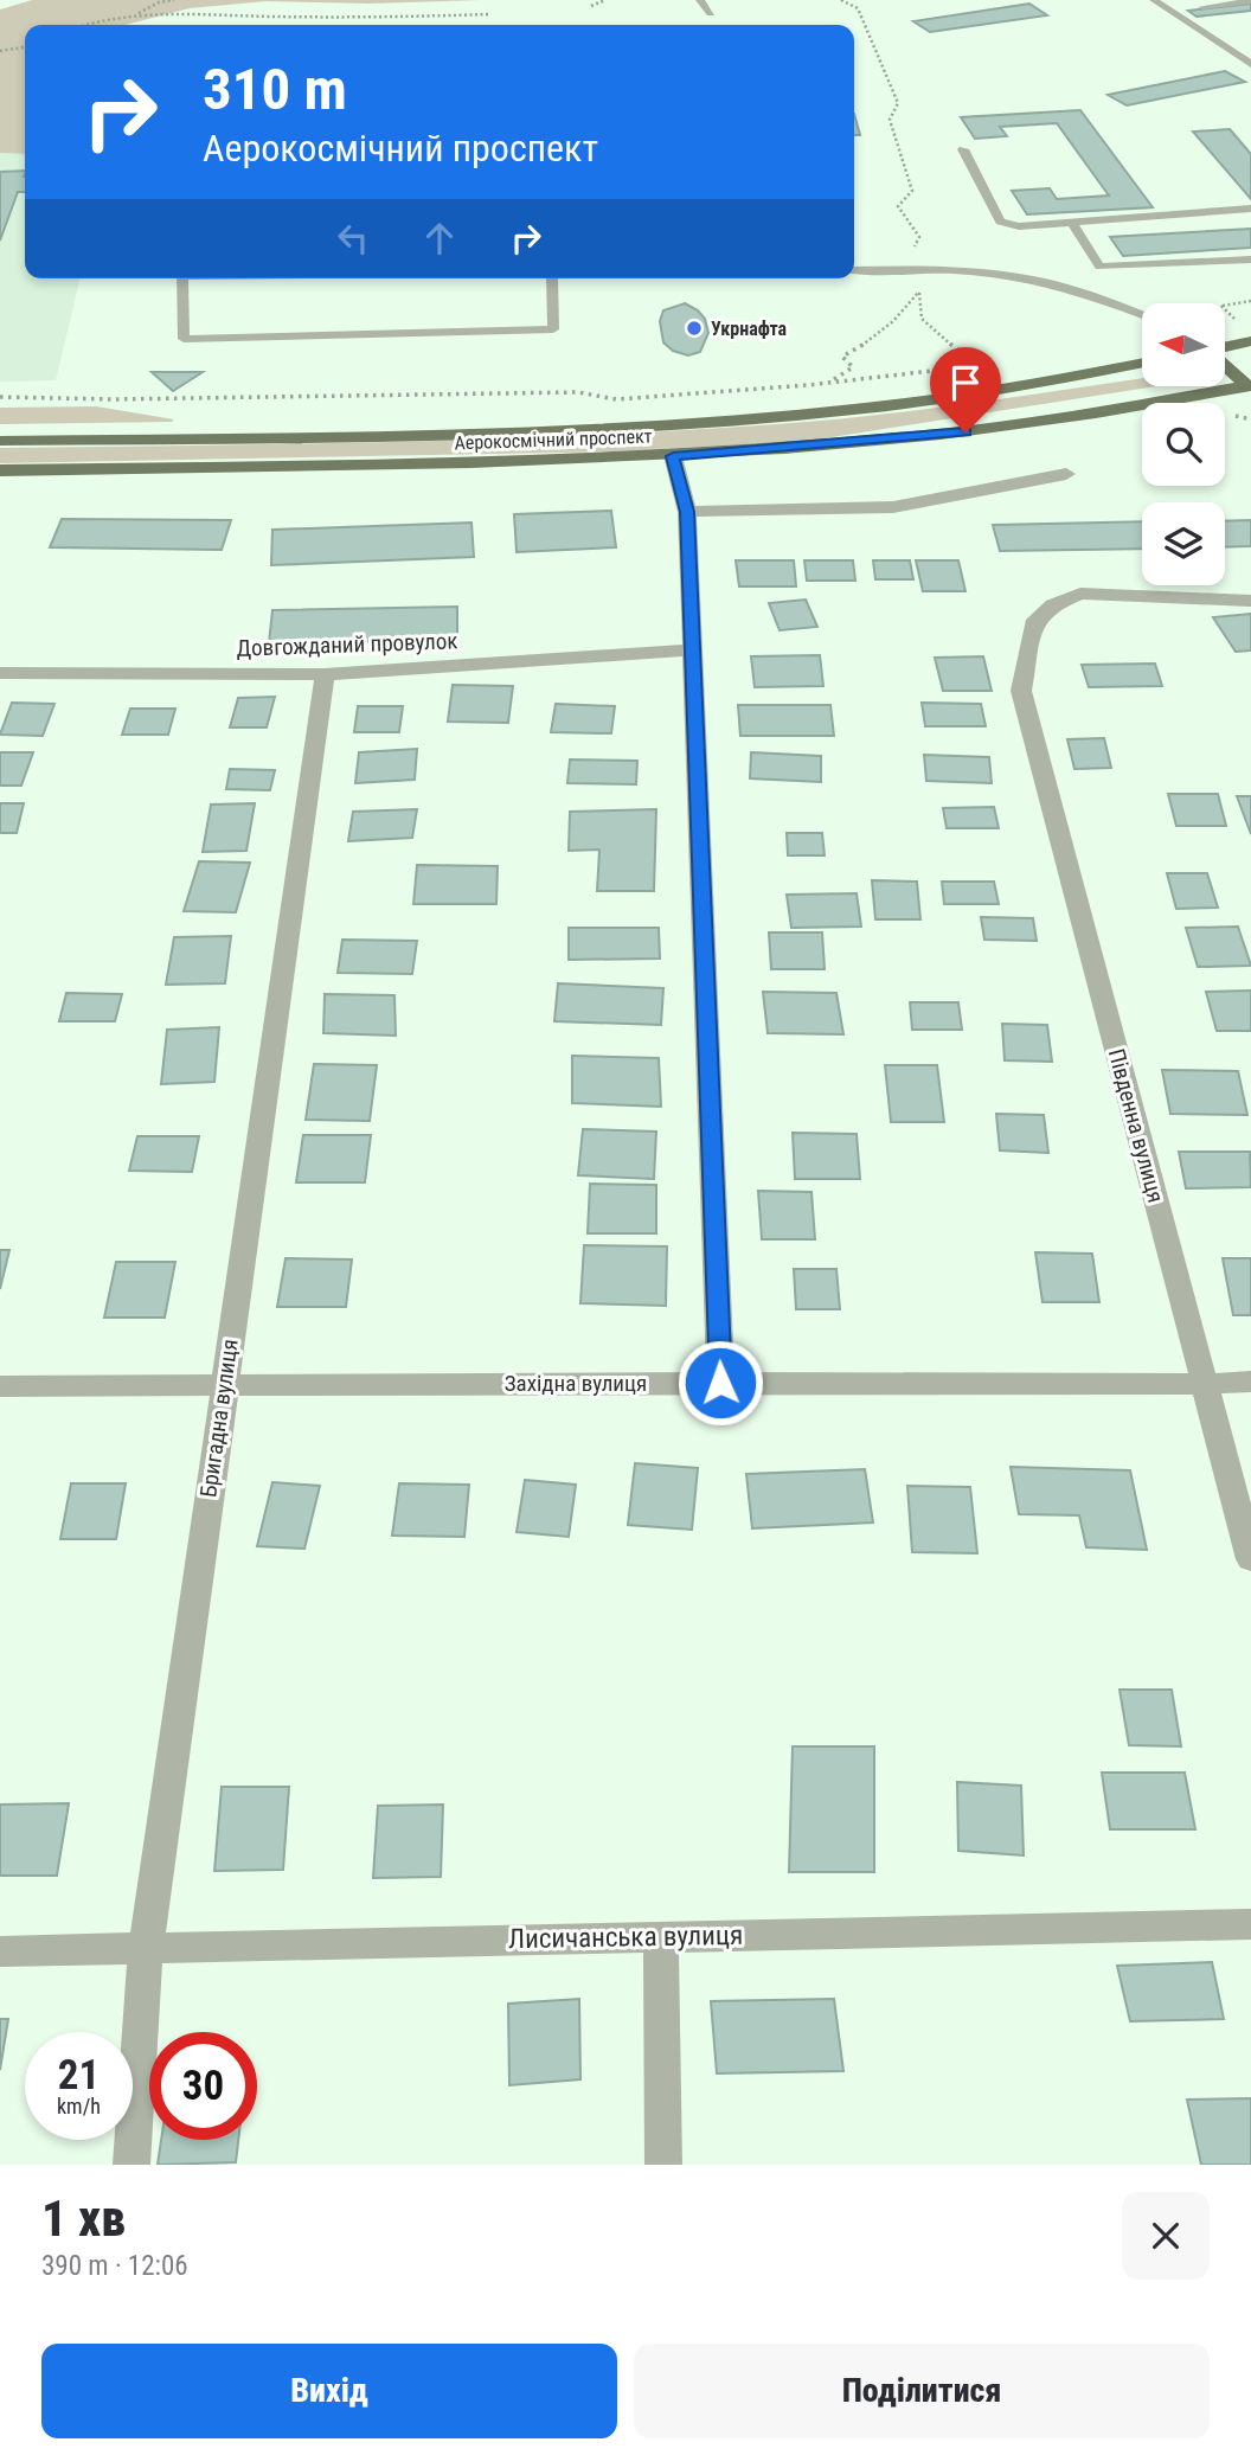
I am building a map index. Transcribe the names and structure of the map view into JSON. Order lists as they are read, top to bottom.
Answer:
{
  "streets": {
    "main road": ["Аерокосмічний проспект"],
    "street": [
      "Довгожданий провулок",
      "Південна вулиця",
      "Західна вулиця",
      "Бригадна вулиця",
      "Лисичанська вулиця"
    ]
  },
  "crossings": [
    ["Довгожданий провулок", "Бригадна вулиця"],
    ["Південна вулиця", "Західна вулиця"],
    ["Західна вулиця", "Бригадна вулиця"],
    ["Бригадна вулиця", "Лисичанська вулиця"]
  ],
  "places": ["Укрнафта"],
  "north": "left",
  "page": {
    "turn": ["310 m", "Аерокосмічний проспект"],
    "speed": "21 km/h",
    "limit": "30",
    "heading": ["1 хв", "390 m · 12:06"],
    "buttons": ["Вихід", "Поділитися"]
  }
}
